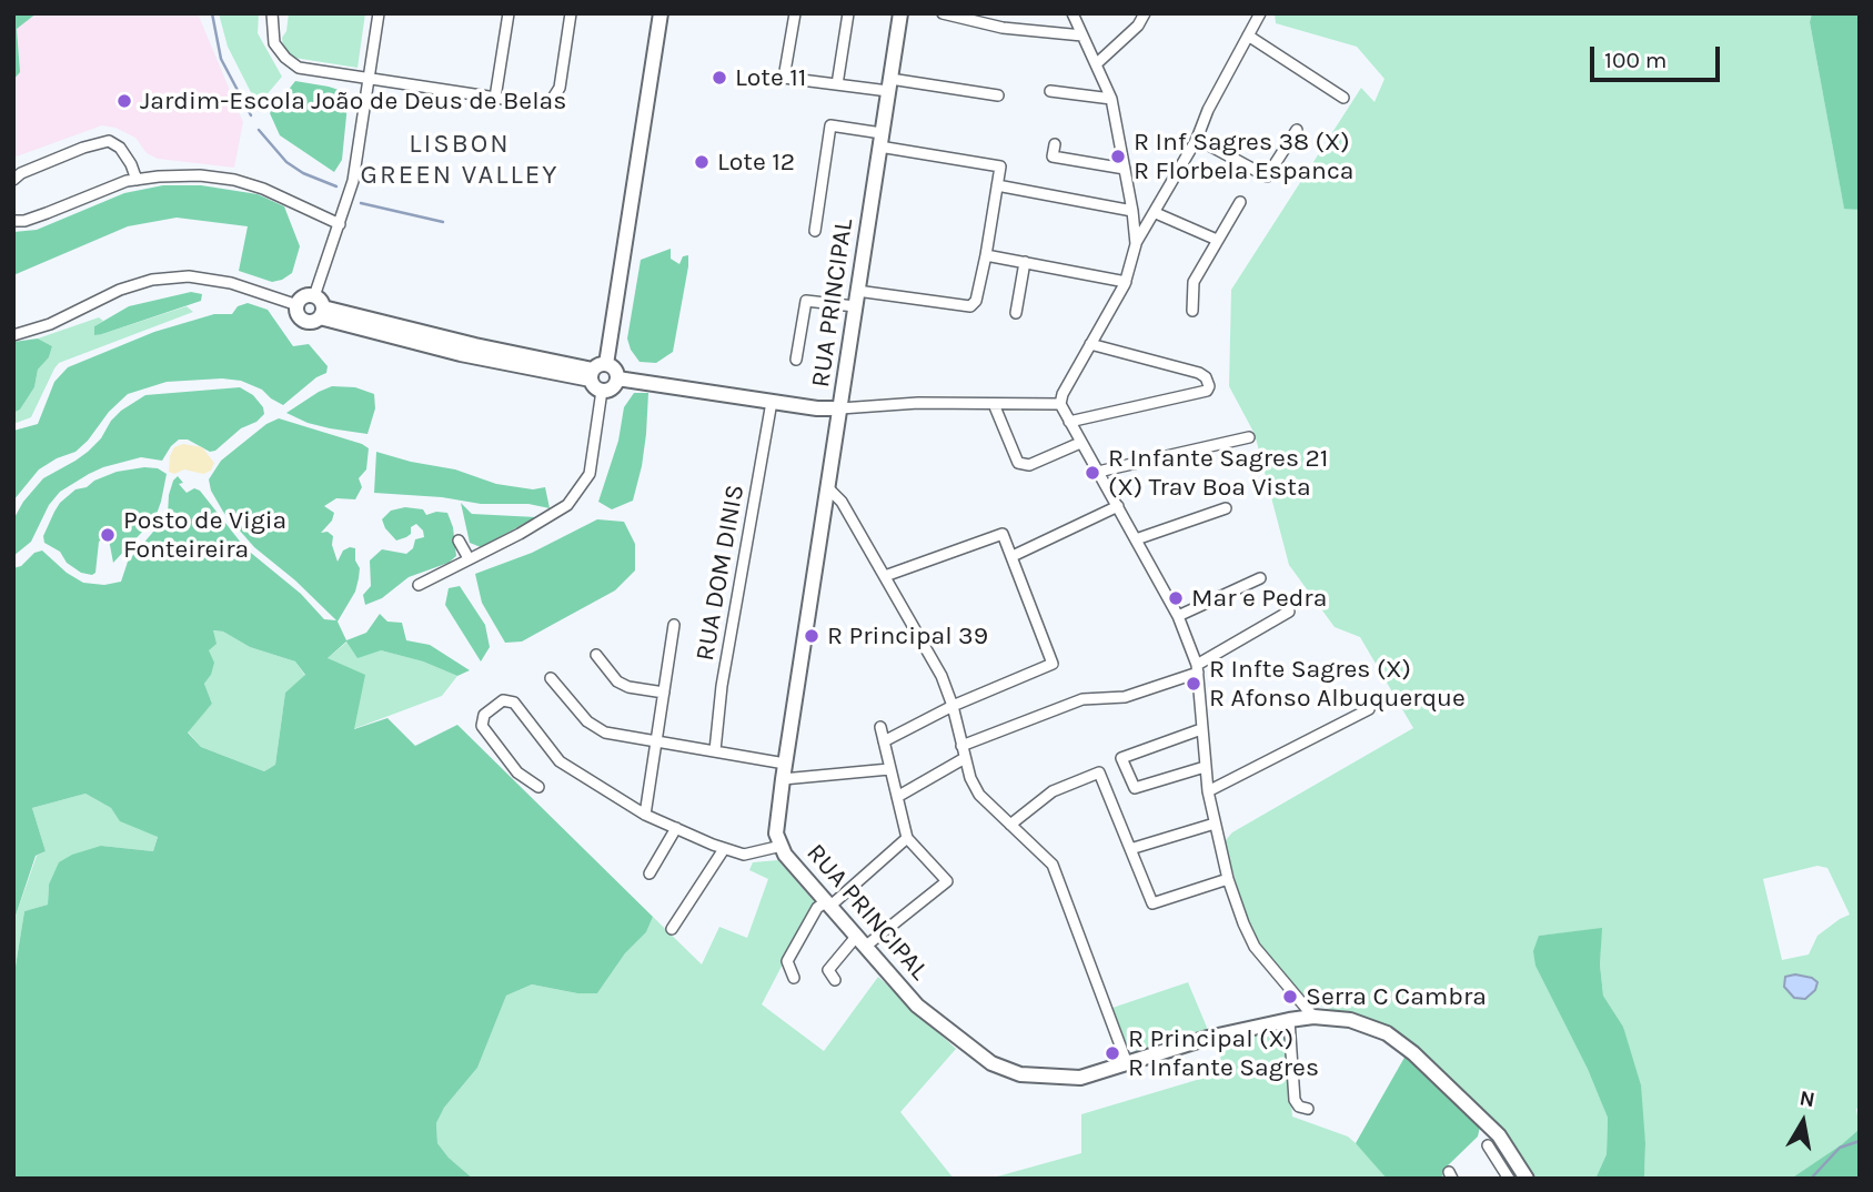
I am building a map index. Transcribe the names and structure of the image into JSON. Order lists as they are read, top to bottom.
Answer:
{
  "streets": {
    "street": ["RUA PRINCIPAL", "RUA DOM DINIS"]
  },
  "districts": ["LISBON GREEN VALLEY"],
  "places": [
    "Lote 11",
    "Jardim-Escola João de Deus de Belas",
    "R Inf Sagres 38 (X) R Florbela Espanca",
    "Lote 12",
    "R Infante Sagres 21 (X) Trav Boa Vista",
    "Posto de Vigia Fonteireira",
    "Mar e Pedra",
    "R Principal 39",
    "R Infte Sagres (X) R Afonso Albuquerque",
    "Serra C Cambra",
    "R Principal (X) R Infante Sagres"
  ],
  "scale_bar": "100 m",
  "north": "top"
}
